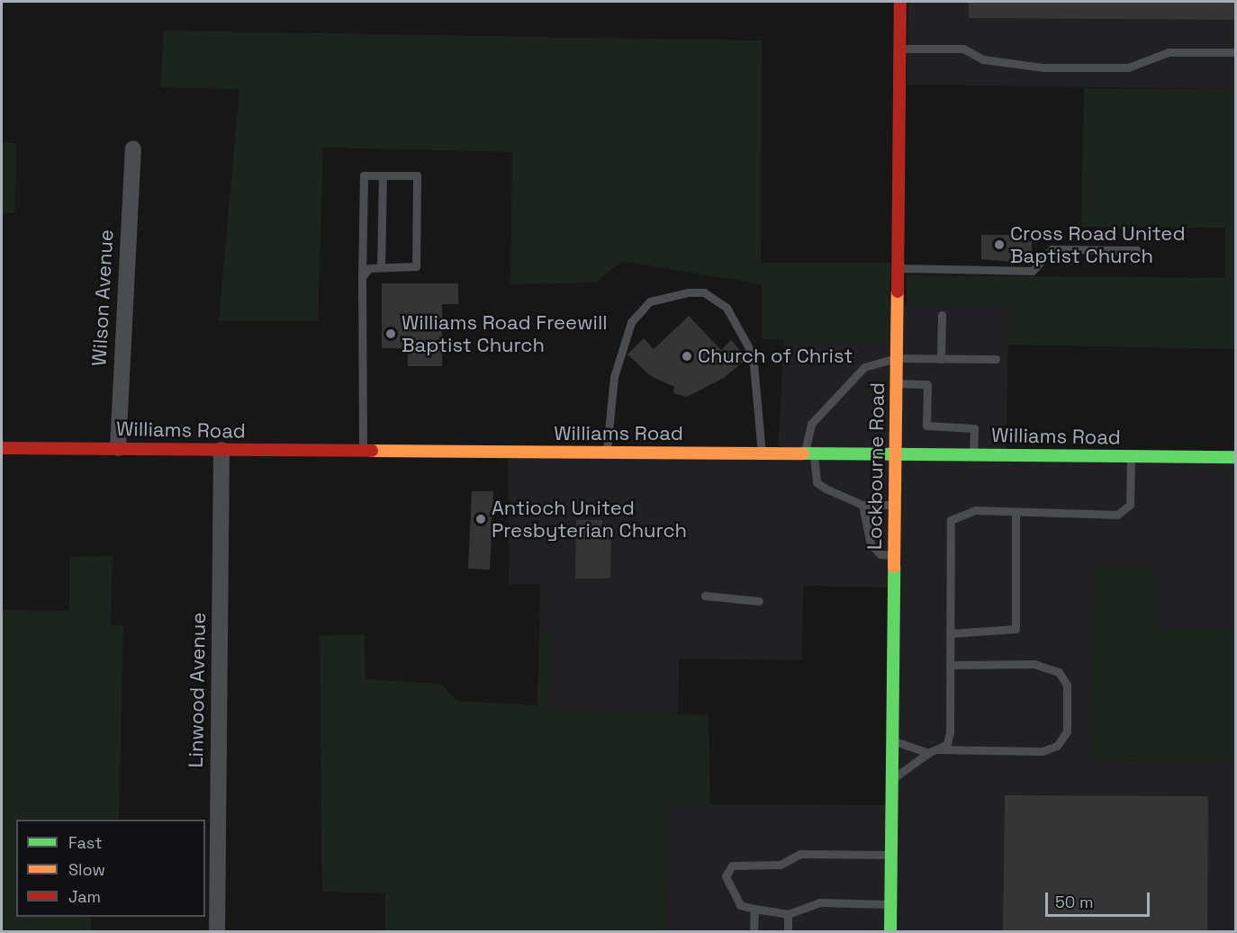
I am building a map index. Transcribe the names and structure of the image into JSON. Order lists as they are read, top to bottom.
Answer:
{
  "streets": {
    "main road": ["Williams Road", "Lockbourne Road"],
    "street": ["Wilson Avenue", "Linwood Avenue"]
  },
  "crossings": [
    ["Wilson Avenue", "Williams Road"],
    ["Williams Road", "Lockbourne Road"],
    ["Williams Road", "Linwood Avenue"]
  ],
  "places": [
    "Cross Road United Baptist Church",
    "Williams Road Freewill Baptist Church",
    "Church of Christ",
    "Antioch United Presbyterian Church"
  ],
  "legend": ["Fast", "Slow", "Jam"],
  "scale_bar": "50 m"
}
